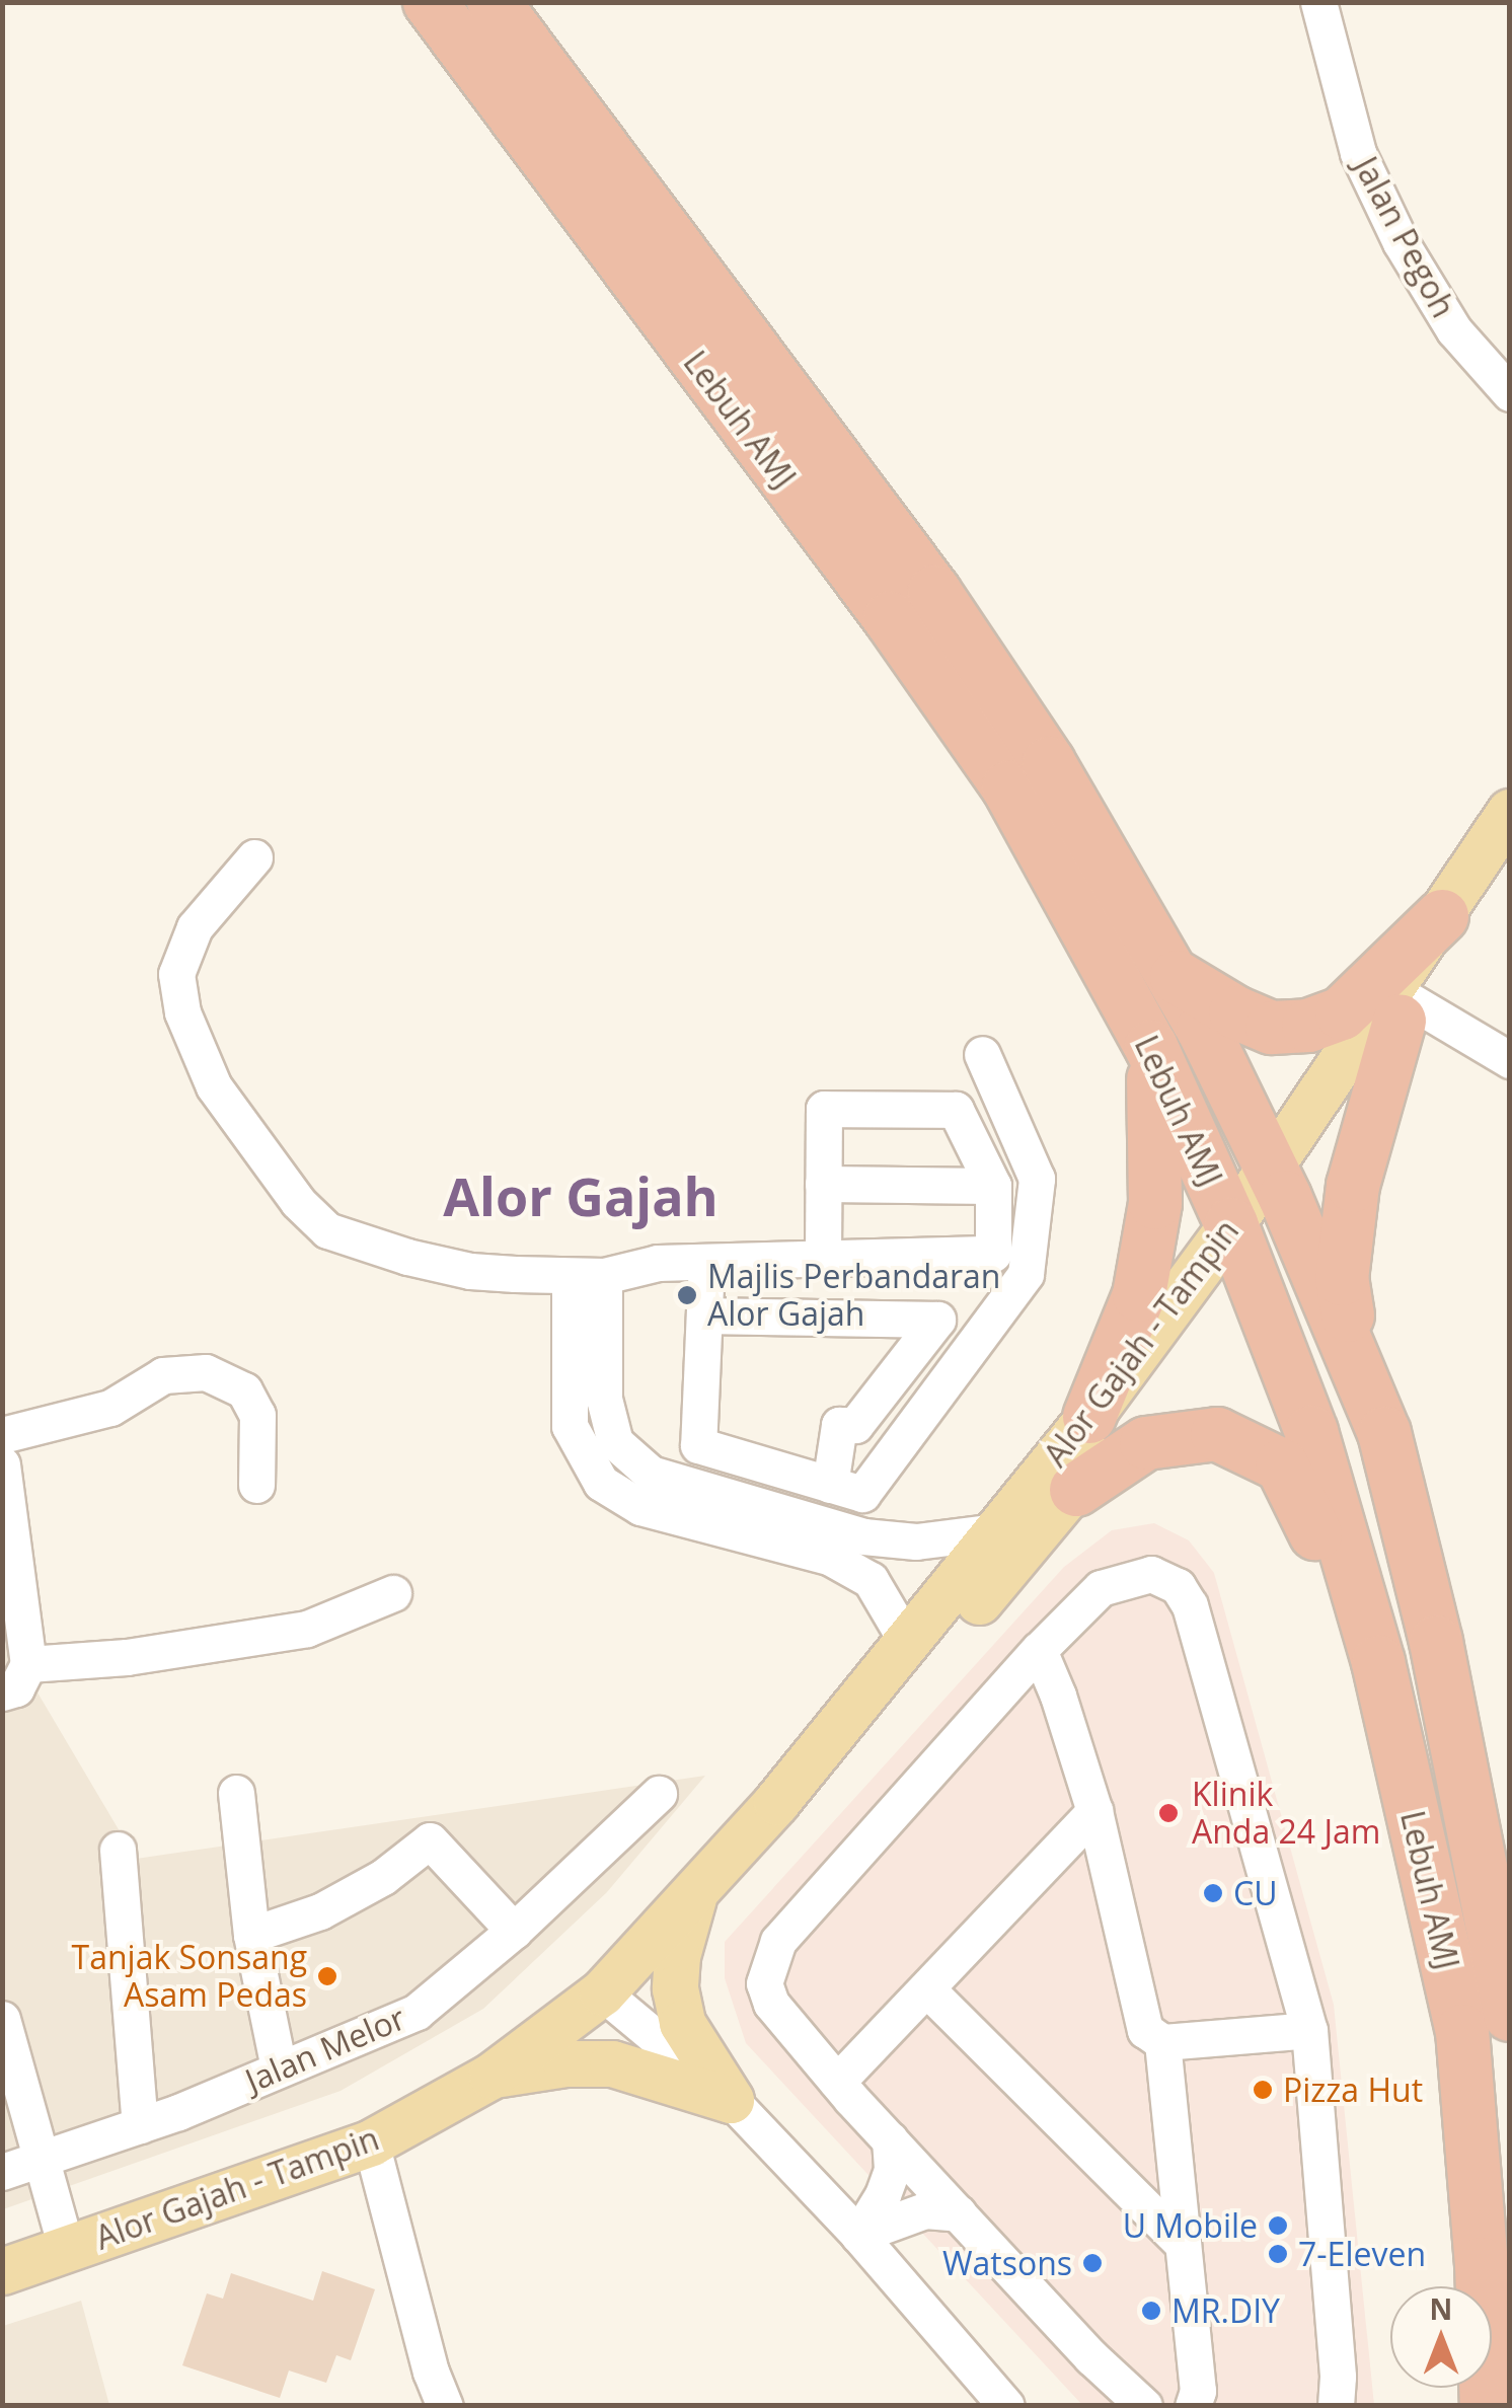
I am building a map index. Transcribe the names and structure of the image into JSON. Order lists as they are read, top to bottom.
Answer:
{
  "streets": {
    "highway": ["Lebuh AMJ"],
    "main road": ["Alor Gajah - Tampin"],
    "street": ["Jalan Pegoh", "Jalan Melor"]
  },
  "crossings": [
    ["Lebuh AMJ", "Alor Gajah - Tampin"]
  ],
  "districts": ["Alor Gajah"],
  "places": [
    "Majlis Perbandaran Alor Gajah",
    "Klinik Anda 24 Jam",
    "CU",
    "Tanjak Sonsang Asam Pedas",
    "Pizza Hut",
    "U Mobile",
    "7-Eleven",
    "Watsons",
    "MR.DIY"
  ],
  "north": "top"
}
